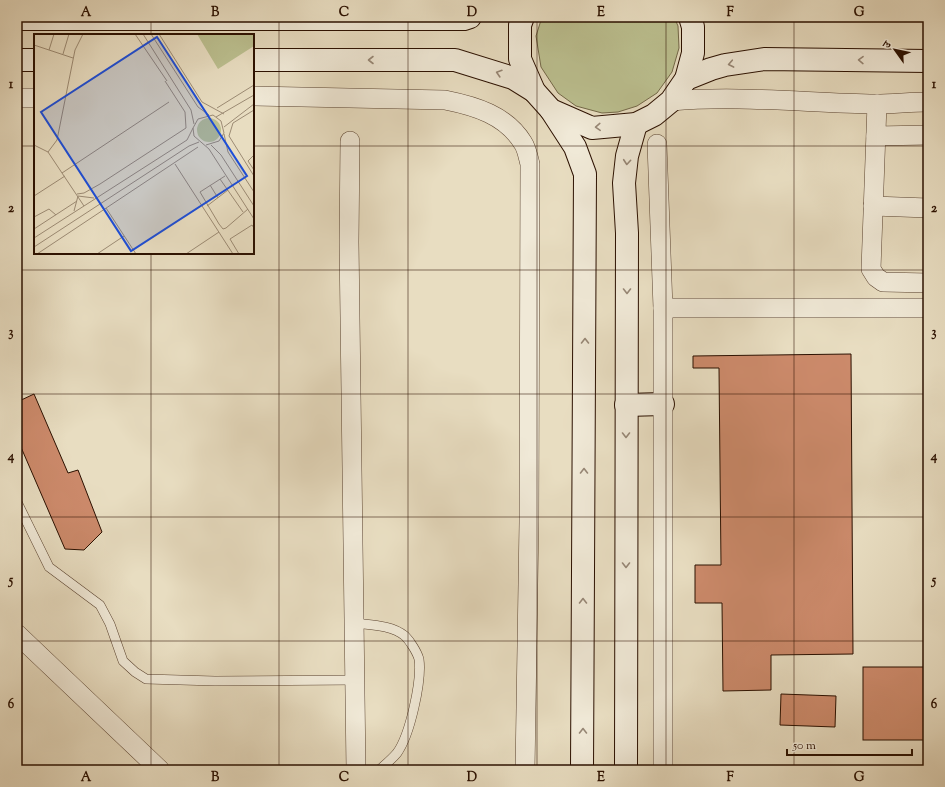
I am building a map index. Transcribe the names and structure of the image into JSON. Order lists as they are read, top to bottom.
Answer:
{
  "scale_bar": "50 m",
  "north": "top left",
  "grid": {
    "columns": [
      "A",
      "B",
      "C",
      "D",
      "E",
      "F",
      "G"
    ],
    "rows": [
      "1",
      "2",
      "3",
      "4",
      "5",
      "6"
    ]
  }
}
